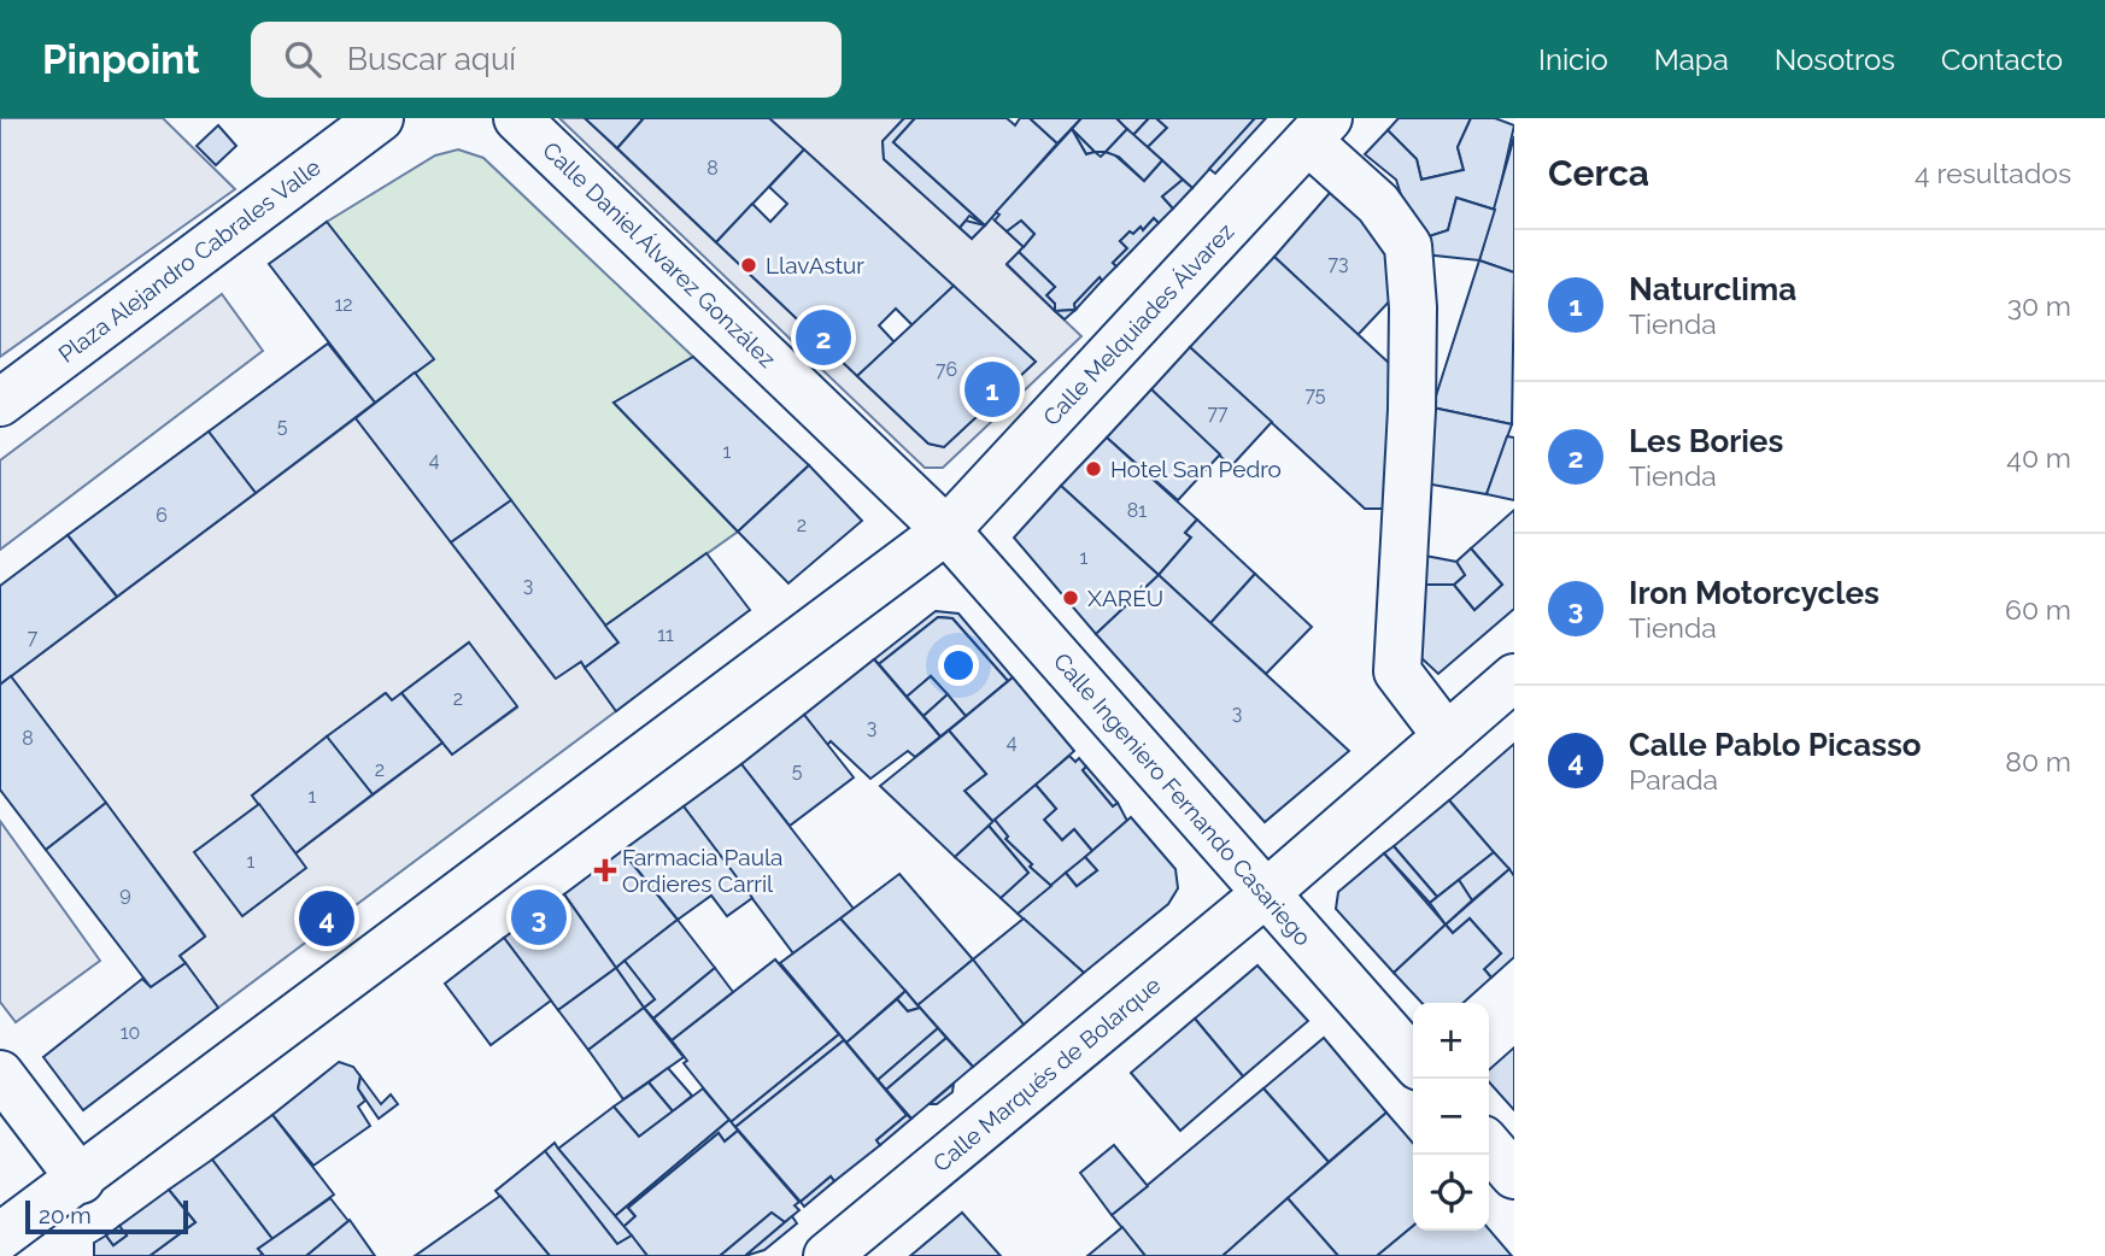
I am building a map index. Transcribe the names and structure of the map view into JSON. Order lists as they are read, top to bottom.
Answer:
{
  "streets": {
    "street": [
      "Calle Daniel Álvarez González",
      "Plaza Alejandro Cabrales Valle",
      "Calle Melquiades Álvarez",
      "Calle Ingeniero Fernando Casariego",
      "Calle Marqués de Bolarque"
    ]
  },
  "crossings": [
    ["Calle Daniel Álvarez González", "Calle Melquiades Álvarez"],
    ["Calle Daniel Álvarez González", "Calle Ingeniero Fernando Casariego"],
    ["Calle Melquiades Álvarez", "Calle Ingeniero Fernando Casariego"],
    ["Calle Ingeniero Fernando Casariego", "Calle Marqués de Bolarque"]
  ],
  "places": {
    "other": ["LlavAstur", "Hotel San Pedro", "XARÉU"],
    "health": ["Farmacia Paula Ordieres Carril"]
  },
  "house_numbers": [
    "8",
    "73",
    "12",
    "76",
    "75",
    "77",
    "5",
    "1",
    "4",
    "81",
    "6",
    "2",
    "1",
    "3",
    "11",
    "7",
    "2",
    "3",
    "3",
    "8",
    "4",
    "2",
    "5",
    "1",
    "1",
    "9",
    "10"
  ],
  "scale_bar": "20 m",
  "page": {
    "header": "Pinpoint",
    "search": "Buscar aquí",
    "nav": [
      "Inicio",
      "Mapa",
      "Nosotros",
      "Contacto"
    ],
    "heading": ["Cerca", "4 resultados"],
    "list": [
      {
        "mark": "1",
        "name": "Naturclima",
        "note": "Tienda",
        "value": "30 m"
      },
      {
        "mark": "2",
        "name": "Les Bories",
        "note": "Tienda",
        "value": "40 m"
      },
      {
        "mark": "3",
        "name": "Iron Motorcycles",
        "note": "Tienda",
        "value": "60 m"
      },
      {
        "mark": "4",
        "name": "Calle Pablo Picasso",
        "note": "Parada",
        "value": "80 m"
      }
    ],
    "pins": [
      "2",
      "1",
      "3",
      "4"
    ],
    "map_buttons": ["+", "−"],
    "scale": "20 m"
  }
}
